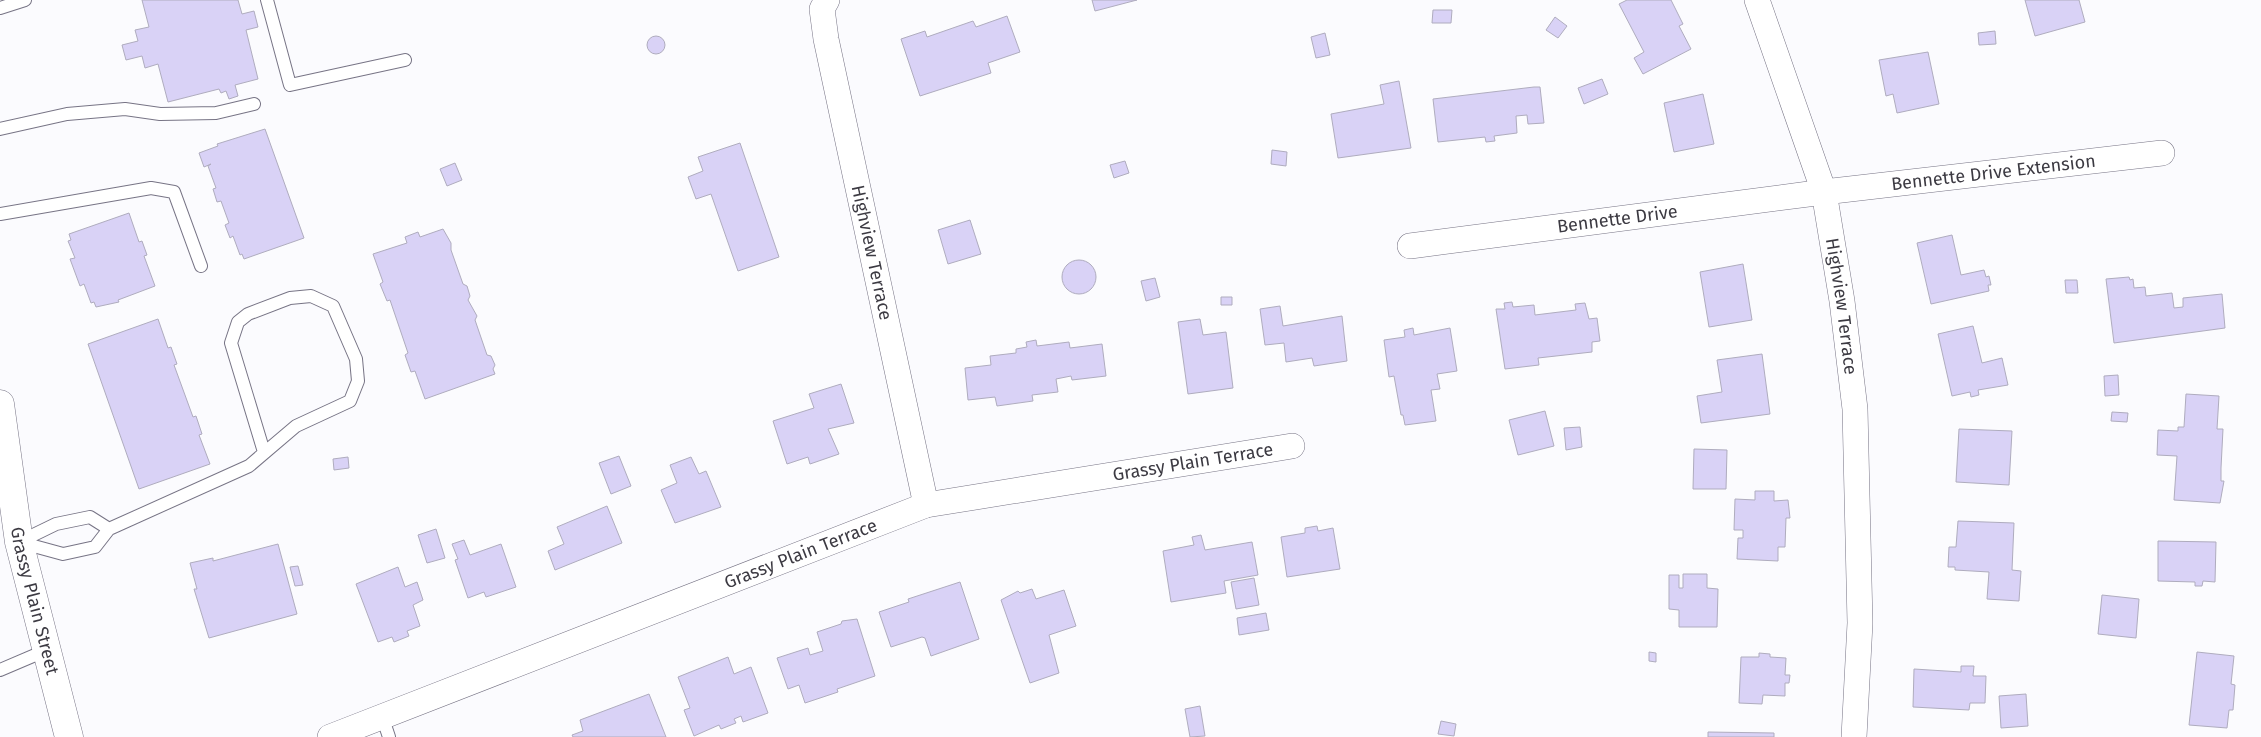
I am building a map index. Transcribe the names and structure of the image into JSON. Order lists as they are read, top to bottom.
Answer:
{
  "streets": {
    "main road": ["Grassy Plain Street"],
    "street": [
      "Bennette Drive Extension",
      "Bennette Drive",
      "Highview Terrace",
      "Grassy Plain Terrace"
    ]
  },
  "crossings": [
    ["Bennette Drive Extension", "Bennette Drive"],
    ["Bennette Drive Extension", "Highview Terrace"],
    ["Bennette Drive", "Highview Terrace"],
    ["Highview Terrace", "Grassy Plain Terrace"]
  ]
}
